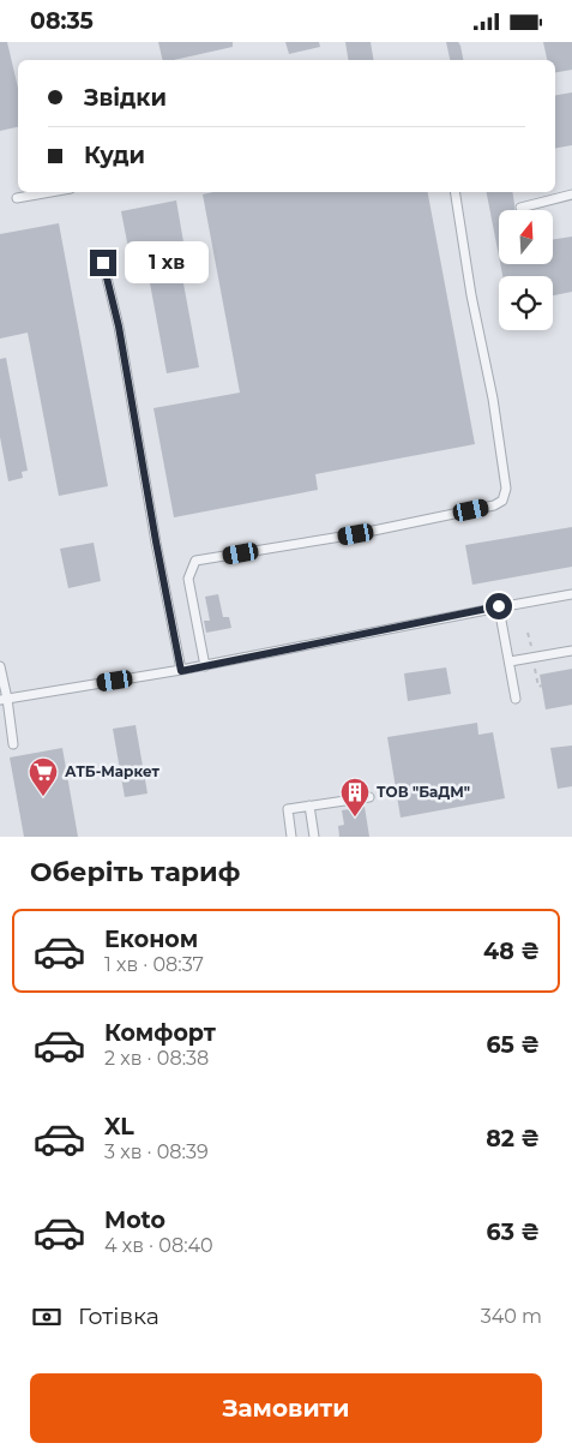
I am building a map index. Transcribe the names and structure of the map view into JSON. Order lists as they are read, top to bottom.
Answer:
{
  "places": {
    "supermarket": ["АТБ-Маркет"],
    "building": ["ТОВ \"БаДМ\""]
  },
  "north": "top",
  "page": {
    "status": "08:35",
    "banner": ["Звідки", "Куди"],
    "bubble": "1 хв",
    "heading": "Оберіть тариф",
    "list": [
      {
        "name": "Економ",
        "note": "1 хв · 08:37",
        "value": "48 ₴"
      },
      {
        "name": "Комфорт",
        "note": "2 хв · 08:38",
        "value": "65 ₴"
      },
      {
        "name": "XL",
        "note": "3 хв · 08:39",
        "value": "82 ₴"
      },
      {
        "name": "Moto",
        "note": "4 хв · 08:40",
        "value": "63 ₴"
      }
    ],
    "pay": ["Готівка", "340 m"],
    "buttons": "Замовити"
  }
}
